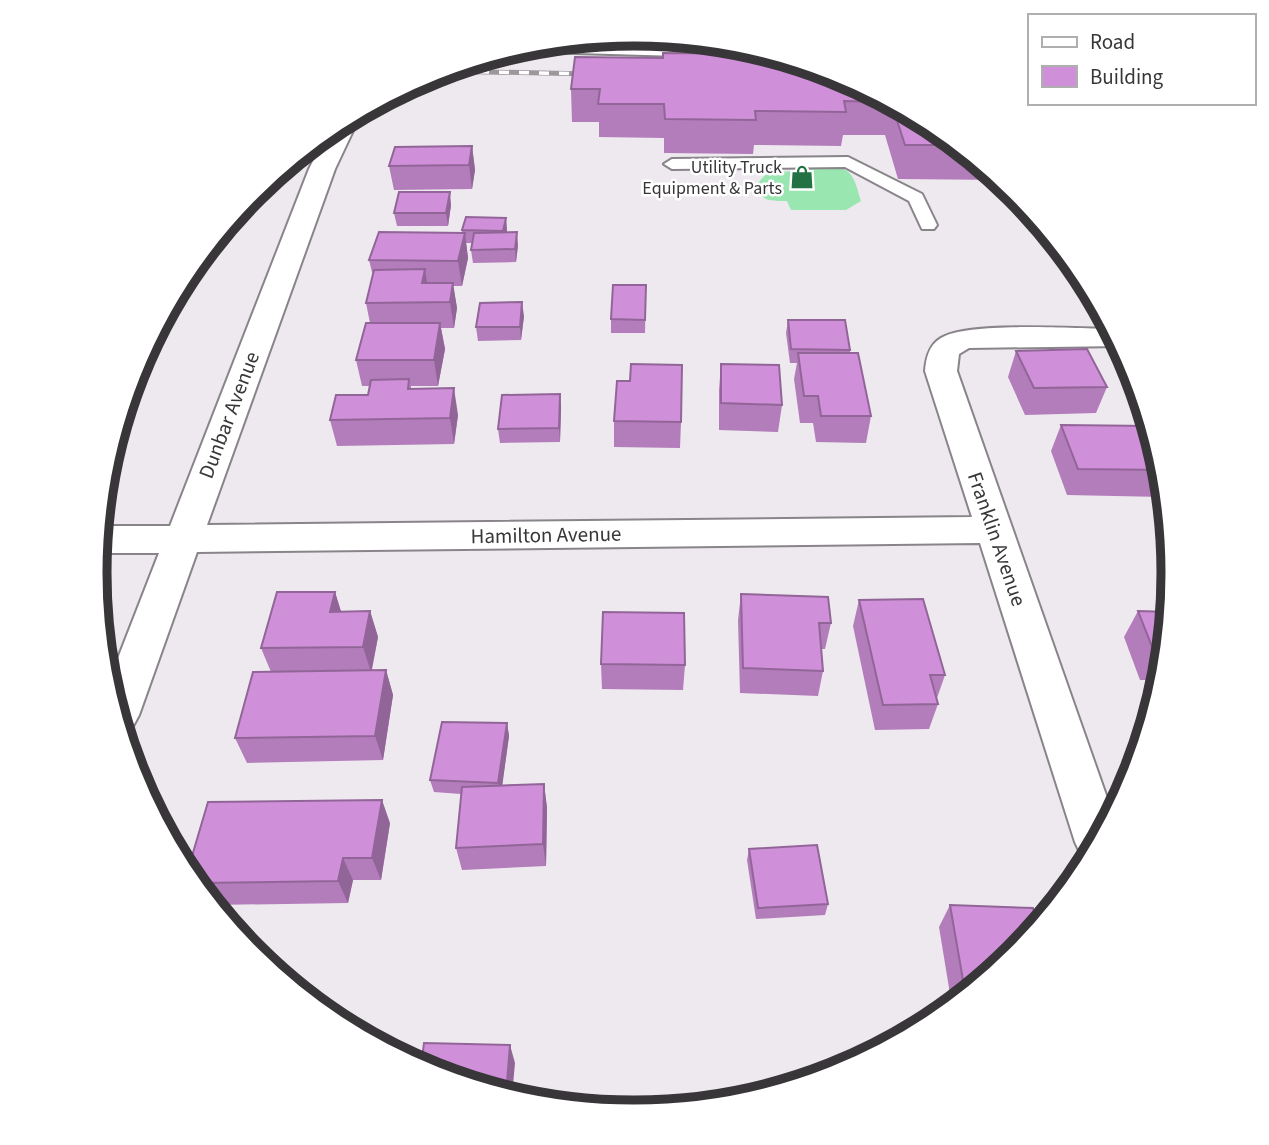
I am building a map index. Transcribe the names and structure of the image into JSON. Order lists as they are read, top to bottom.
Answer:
{
  "streets": {
    "street": ["Dunbar Avenue", "Hamilton Avenue", "Franklin Avenue"]
  },
  "crossings": [
    ["Dunbar Avenue", "Hamilton Avenue"],
    ["Hamilton Avenue", "Franklin Avenue"]
  ],
  "places": {
    "shop": ["Utility Truck Equipment & Parts"]
  },
  "legend": ["Road", "Building"]
}
